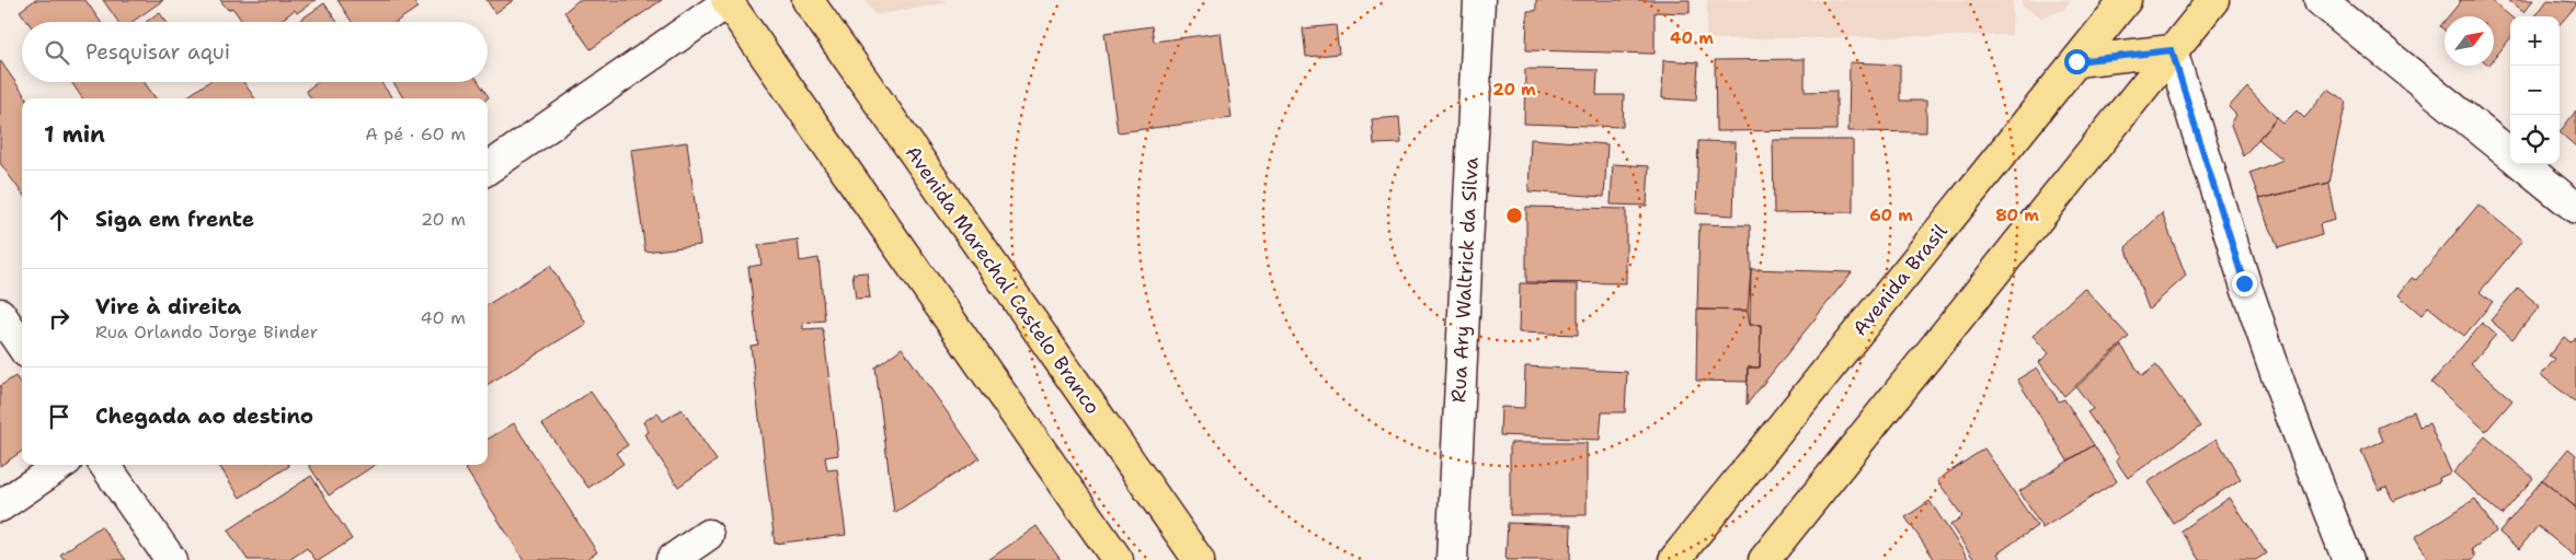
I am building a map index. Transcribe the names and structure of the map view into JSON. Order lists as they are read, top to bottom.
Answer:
{
  "streets": {
    "main road": ["Avenida Marechal Castelo Branco", "Avenida Brasil"],
    "street": ["Rua Ary Waltrick da Silva"]
  },
  "north": "top right",
  "page": {
    "map_buttons": ["+", "−"],
    "search": "Pesquisar aqui",
    "heading": ["1 min", "A pé · 60 m"],
    "list": [
      ["Siga em frente", "20 m"],
      ["Vire à direita", "Rua Orlando Jorge Binder", "40 m"],
      "Chegada ao destino"
    ]
  },
  "rings": [
    "40 m",
    "20 m",
    "60 m",
    "80 m"
  ]
}
